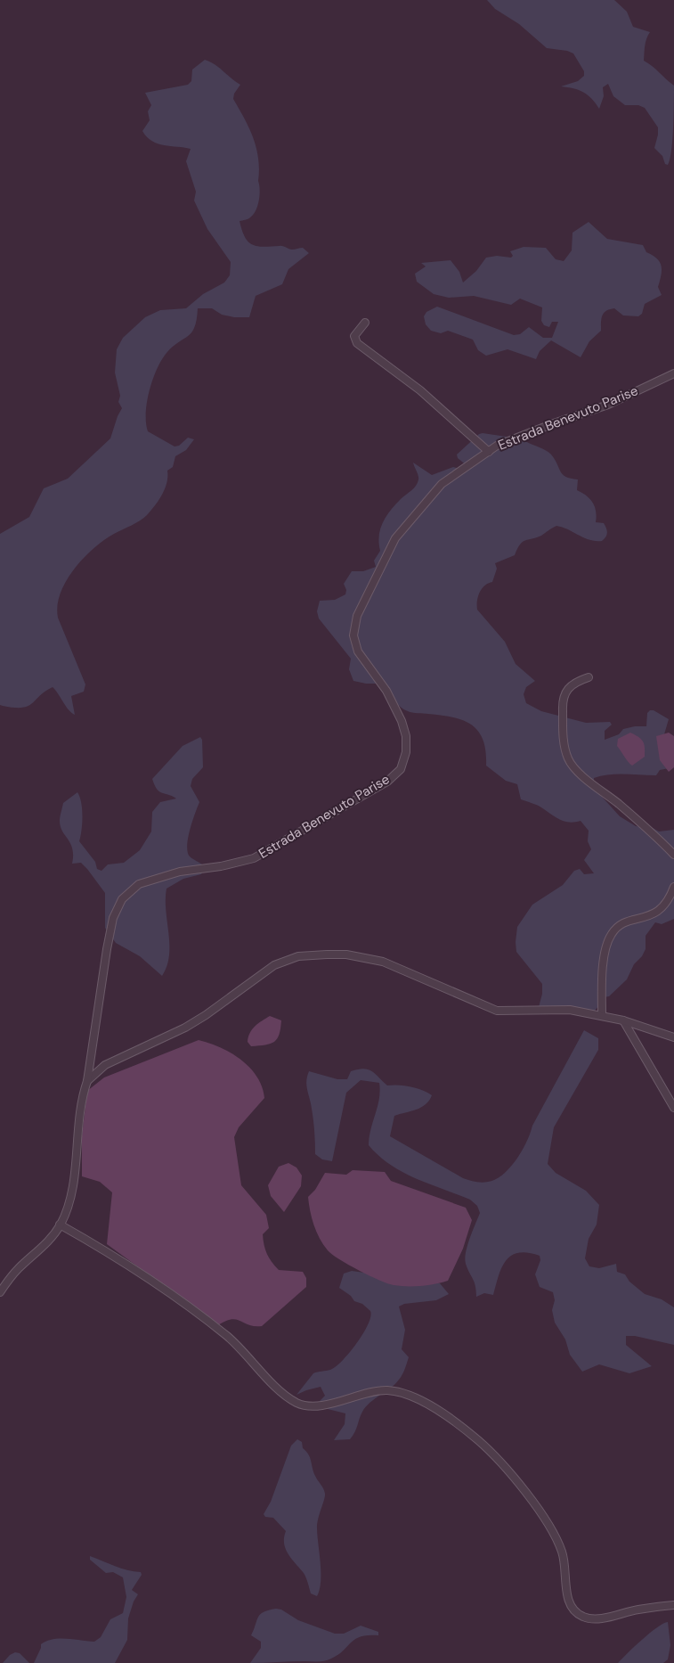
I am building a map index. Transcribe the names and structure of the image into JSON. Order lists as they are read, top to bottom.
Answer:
{
  "streets": {
    "street": ["Estrada Benevuto Parise"]
  }
}
